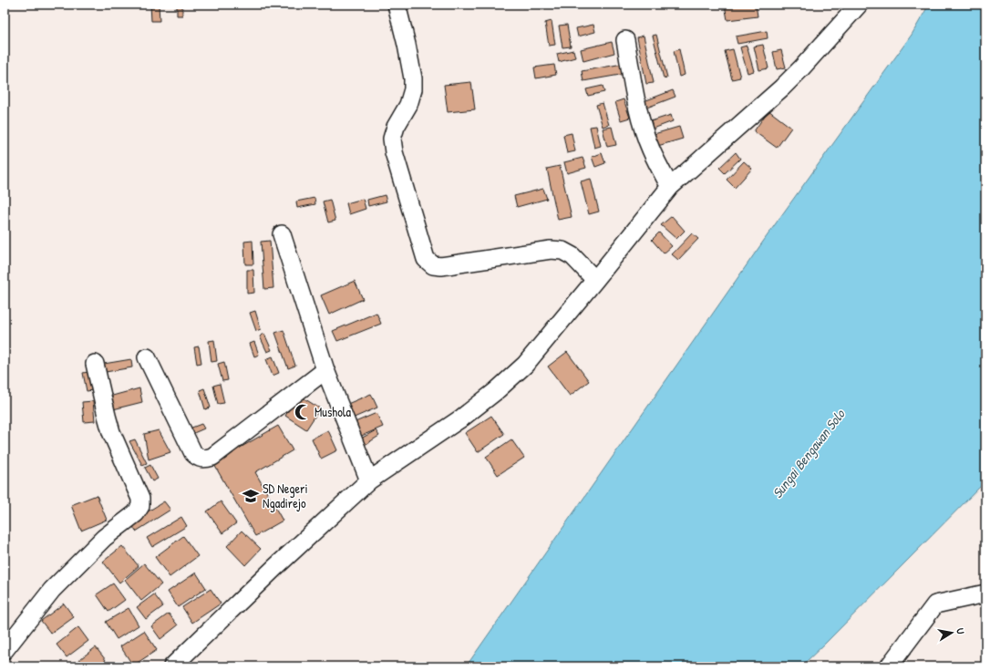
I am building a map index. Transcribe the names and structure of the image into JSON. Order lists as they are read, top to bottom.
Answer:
{
  "water": ["Sungai Bengawan Solo"],
  "places": {
    "mosque": ["Mushola"],
    "school or university": ["SD Negeri Ngadirejo"]
  },
  "north": "right"
}
